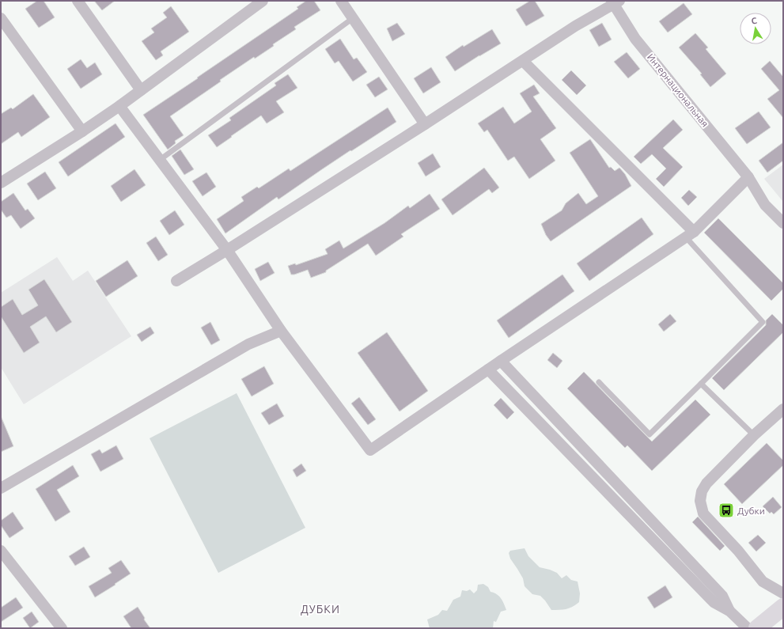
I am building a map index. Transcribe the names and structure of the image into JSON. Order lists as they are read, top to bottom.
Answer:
{
  "streets": {
    "street": ["Интернациональная"]
  },
  "districts": ["ДУБКИ"],
  "places": {
    "bus stop": ["Дубки"]
  },
  "north": "top"
}
